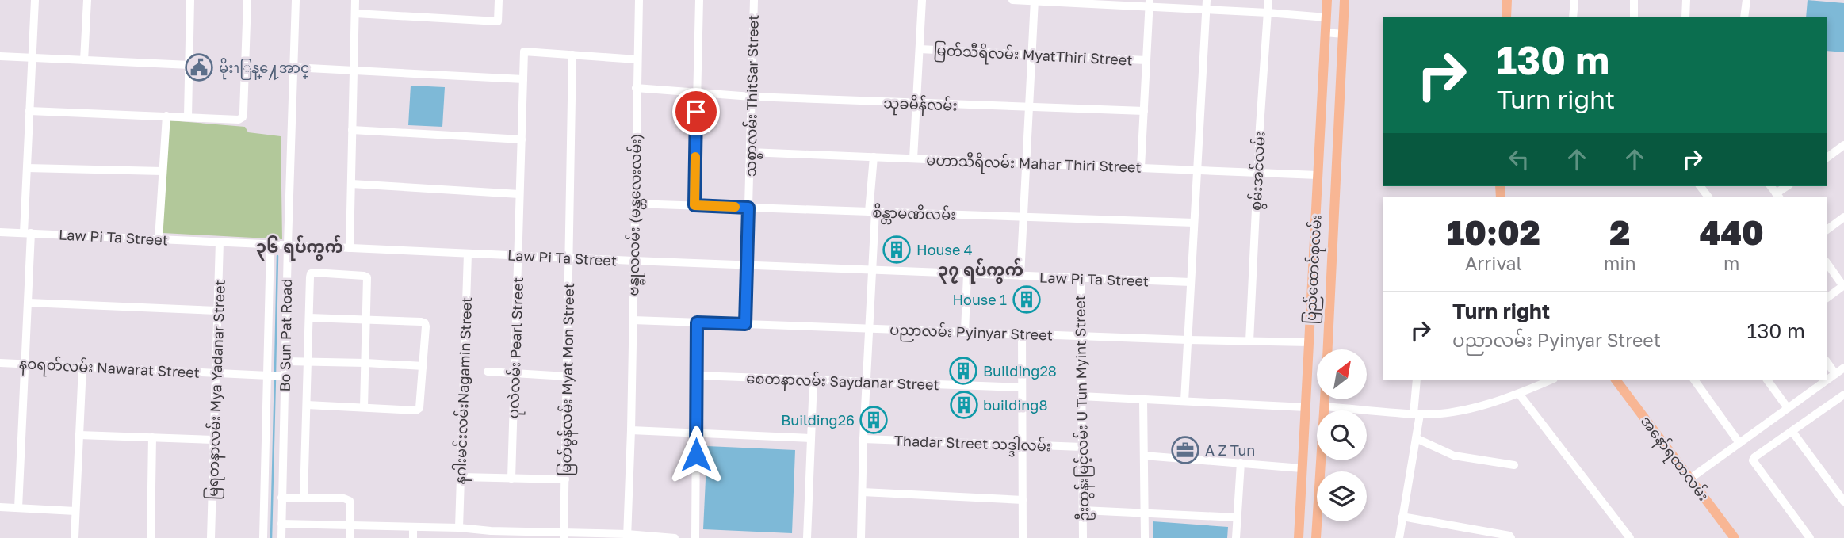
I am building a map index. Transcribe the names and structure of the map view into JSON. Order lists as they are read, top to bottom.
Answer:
{
  "streets": {
    "main road": ["ပြည်ထောင်စုလမ်း", "အနော်ရထာလမ်း"],
    "street": [
      "မြတ်သီရိလမ်း MyatThiri Street",
      "သစ္စာလမ်း ThitSar Street",
      "သုခမိန်လမ်း",
      "မဟာသီရိလမ်း Mahar Thiri Street",
      "စွမ်းအင်လမ်း",
      "စိန္တာမဏိလမ်း",
      "ဗန္ဓုလလမ်း (မန္တလေးလမ်း)",
      "Law Pi Ta Street",
      "ပညာလမ်း Pyinyar Street",
      "Bo Sun Pat Road",
      "ပုလဲလမ်း Pearl Street",
      "နဝရတ်လမ်း Nawarat Street",
      "မြတ်မွန်လမ်း Myat Mon Street",
      "စေတနာလမ်း Saydanar Street",
      "မြရတနာလမ်း Mya Yadanar Street",
      "နဂါးမင်းလမ်းNagamin Street",
      "ဦးထွန်းမြင့်လမ်း U Tun Myint Street",
      "Thadar Street သဒ္ဒါလမ်း"
    ]
  },
  "crossings": [
    ["သစ္စာလမ်း ThitSar Street", "သုခမိန်လမ်း"],
    ["သစ္စာလမ်း ThitSar Street", "မဟာသီရိလမ်း Mahar Thiri Street"],
    ["သစ္စာလမ်း ThitSar Street", "စိန္တာမဏိလမ်း"],
    ["သစ္စာလမ်း ThitSar Street", "Law Pi Ta Street"],
    ["သစ္စာလမ်း ThitSar Street", "ပညာလမ်း Pyinyar Street"],
    ["သုခမိန်လမ်း", "ဗန္ဓုလလမ်း (မန္တလေးလမ်း)"],
    ["မဟာသီရိလမ်း Mahar Thiri Street", "စွမ်းအင်လမ်း"],
    ["မဟာသီရိလမ်း Mahar Thiri Street", "ပြည်ထောင်စုလမ်း"],
    ["စွမ်းအင်လမ်း", "ပညာလမ်း Pyinyar Street"],
    ["စိန္တာမဏိလမ်း", "ဗန္ဓုလလမ်း (မန္တလေးလမ်း)"],
    ["ဗန္ဓုလလမ်း (မန္တလေးလမ်း)", "Law Pi Ta Street"],
    ["ဗန္ဓုလလမ်း (မန္တလေးလမ်း)", "ပညာလမ်း Pyinyar Street"],
    ["Law Pi Ta Street", "Bo Sun Pat Road"],
    ["Law Pi Ta Street", "ပုလဲလမ်း Pearl Street"],
    ["Law Pi Ta Street", "မြတ်မွန်လမ်း Myat Mon Street"],
    ["Law Pi Ta Street", "မြရတနာလမ်း Mya Yadanar Street"],
    ["Law Pi Ta Street", "နဂါးမင်းလမ်းNagamin Street"],
    ["Law Pi Ta Street", "ဦးထွန်းမြင့်လမ်း U Tun Myint Street"],
    ["ပြည်ထောင်စုလမ်း", "ပညာလမ်း Pyinyar Street"],
    ["ပညာလမ်း Pyinyar Street", "ဦးထွန်းမြင့်လမ်း U Tun Myint Street"],
    ["Bo Sun Pat Road", "နဝရတ်လမ်း Nawarat Street"],
    ["ပုလဲလမ်း Pearl Street", "မြတ်မွန်လမ်း Myat Mon Street"],
    ["နဝရတ်လမ်း Nawarat Street", "မြရတနာလမ်း Mya Yadanar Street"],
    ["ဦးထွန်းမြင့်လမ်း U Tun Myint Street", "Thadar Street သဒ္ဒါလမ်း"]
  ],
  "districts": ["၃၆ ရပ်ကွက်", "၃၇ ရပ်ကွက်"],
  "places": {
    "public building": ["မိုးၫြန္႔ေအာင္"],
    "building": [
      "House 4",
      "House 1",
      "Building28",
      "building8",
      "Building26"
    ],
    "office": ["A Z Tun"]
  },
  "north": "top right",
  "page": {
    "turn": ["130 m", "Turn right"],
    "eta": [
      "10:02",
      "Arrival",
      "2",
      "min",
      "440",
      "m"
    ],
    "list": [
      {
        "name": "Turn right",
        "note": "ပညာလမ်း Pyinyar Street",
        "value": "130 m"
      }
    ]
  }
}
